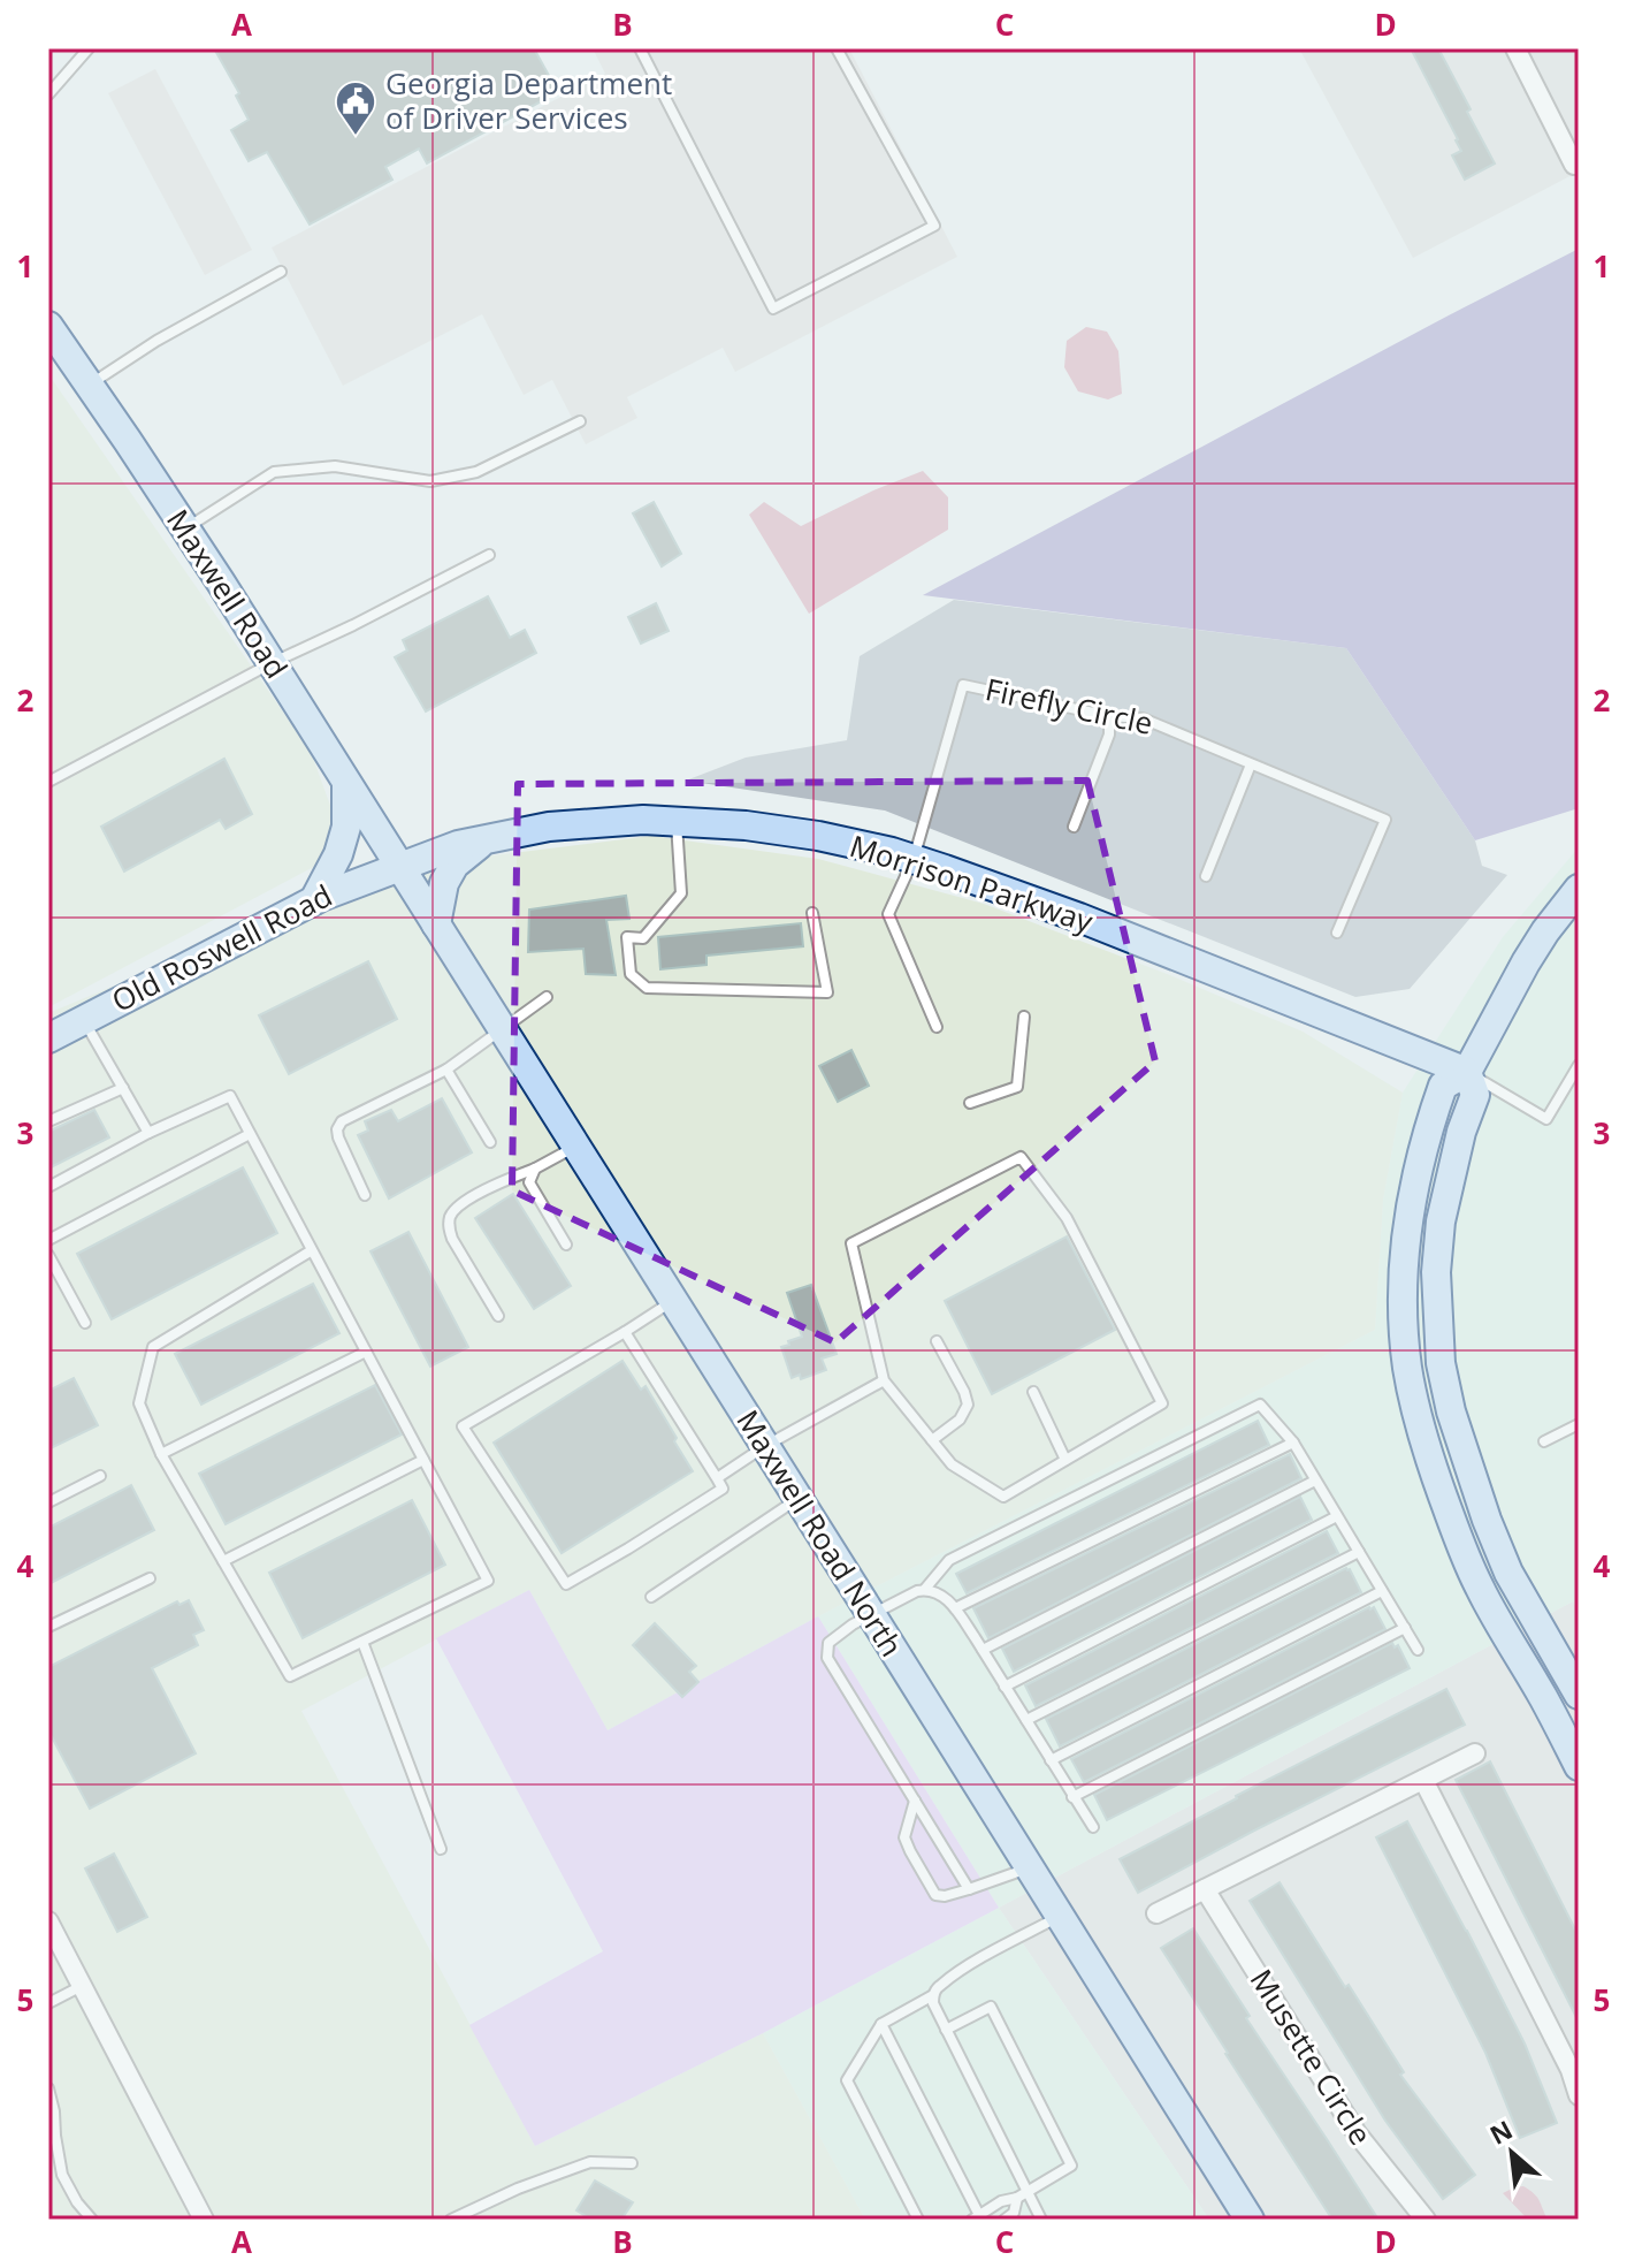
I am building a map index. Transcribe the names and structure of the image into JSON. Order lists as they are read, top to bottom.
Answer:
{
  "streets": {
    "street": [
      "Maxwell Road",
      "Morrison Parkway",
      "Old Roswell Road",
      "Maxwell Road North",
      "Musette Circle"
    ],
    "lane": ["Firefly Circle"]
  },
  "crossings": [
    ["Maxwell Road", "Morrison Parkway"],
    ["Maxwell Road", "Old Roswell Road"],
    ["Maxwell Road", "Maxwell Road North"],
    ["Firefly Circle", "Morrison Parkway"],
    ["Morrison Parkway", "Old Roswell Road"],
    ["Morrison Parkway", "Maxwell Road North"],
    ["Old Roswell Road", "Maxwell Road North"]
  ],
  "places": {
    "public building": ["Georgia Department of Driver Services"]
  },
  "north": "top left",
  "grid": {
    "columns": [
      "A",
      "B",
      "C",
      "D"
    ],
    "rows": [
      "1",
      "2",
      "3",
      "4",
      "5"
    ]
  }
}
